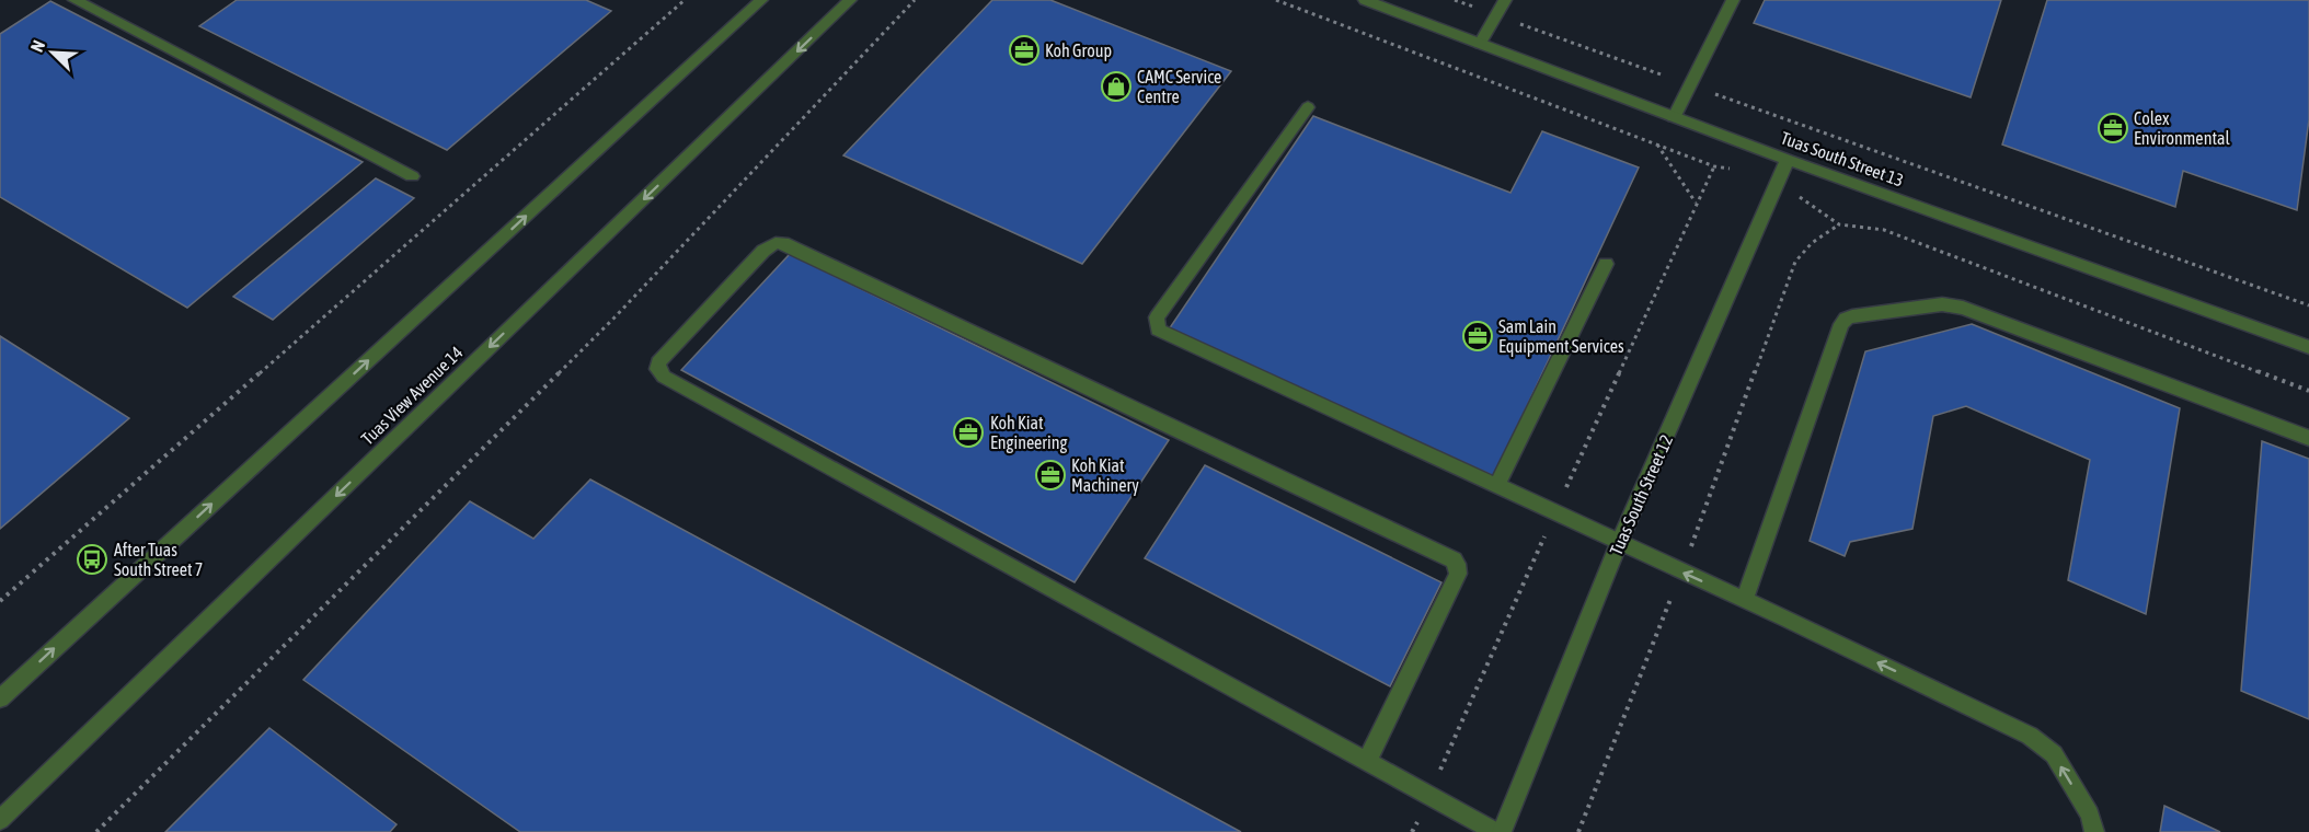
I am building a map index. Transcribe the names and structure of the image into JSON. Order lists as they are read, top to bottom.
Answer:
{
  "streets": {
    "street": ["Tuas South Street 13", "Tuas View Avenue 14", "Tuas South Street 12"]
  },
  "crossings": [
    ["Tuas South Street 13", "Tuas South Street 12"]
  ],
  "places": {
    "office": [
      "Koh Group",
      "Colex Environmental",
      "Sam Lain Equipment Services",
      "Koh Kiat Engineering",
      "Koh Kiat Machinery"
    ],
    "shop": ["CAMC Service Centre"],
    "bus stop": ["After Tuas South Street 7"]
  },
  "north": "top left"
}
